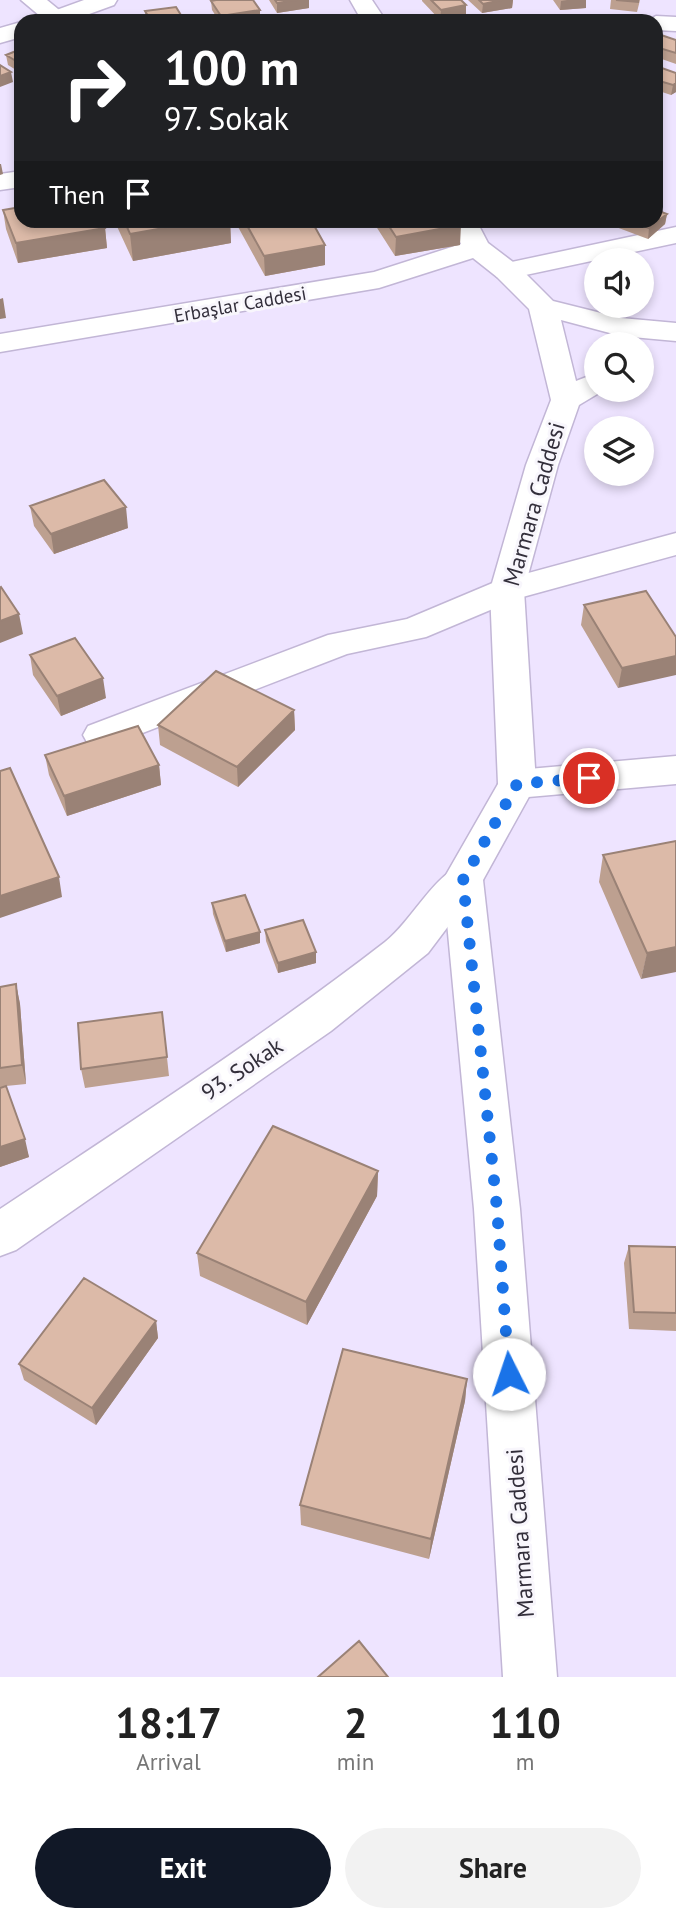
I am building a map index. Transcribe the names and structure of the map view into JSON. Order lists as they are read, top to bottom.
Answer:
{
  "streets": {
    "street": ["Erbaşlar Caddesi", "Marmara Caddesi", "93. Sokak"]
  },
  "crossings": [
    ["Marmara Caddesi", "93. Sokak"]
  ],
  "page": {
    "turn": ["100 m", "97. Sokak"],
    "then": "Then",
    "eta": [
      "18:17",
      "Arrival",
      "2",
      "min",
      "110",
      "m"
    ],
    "buttons": ["Exit", "Share"]
  }
}
